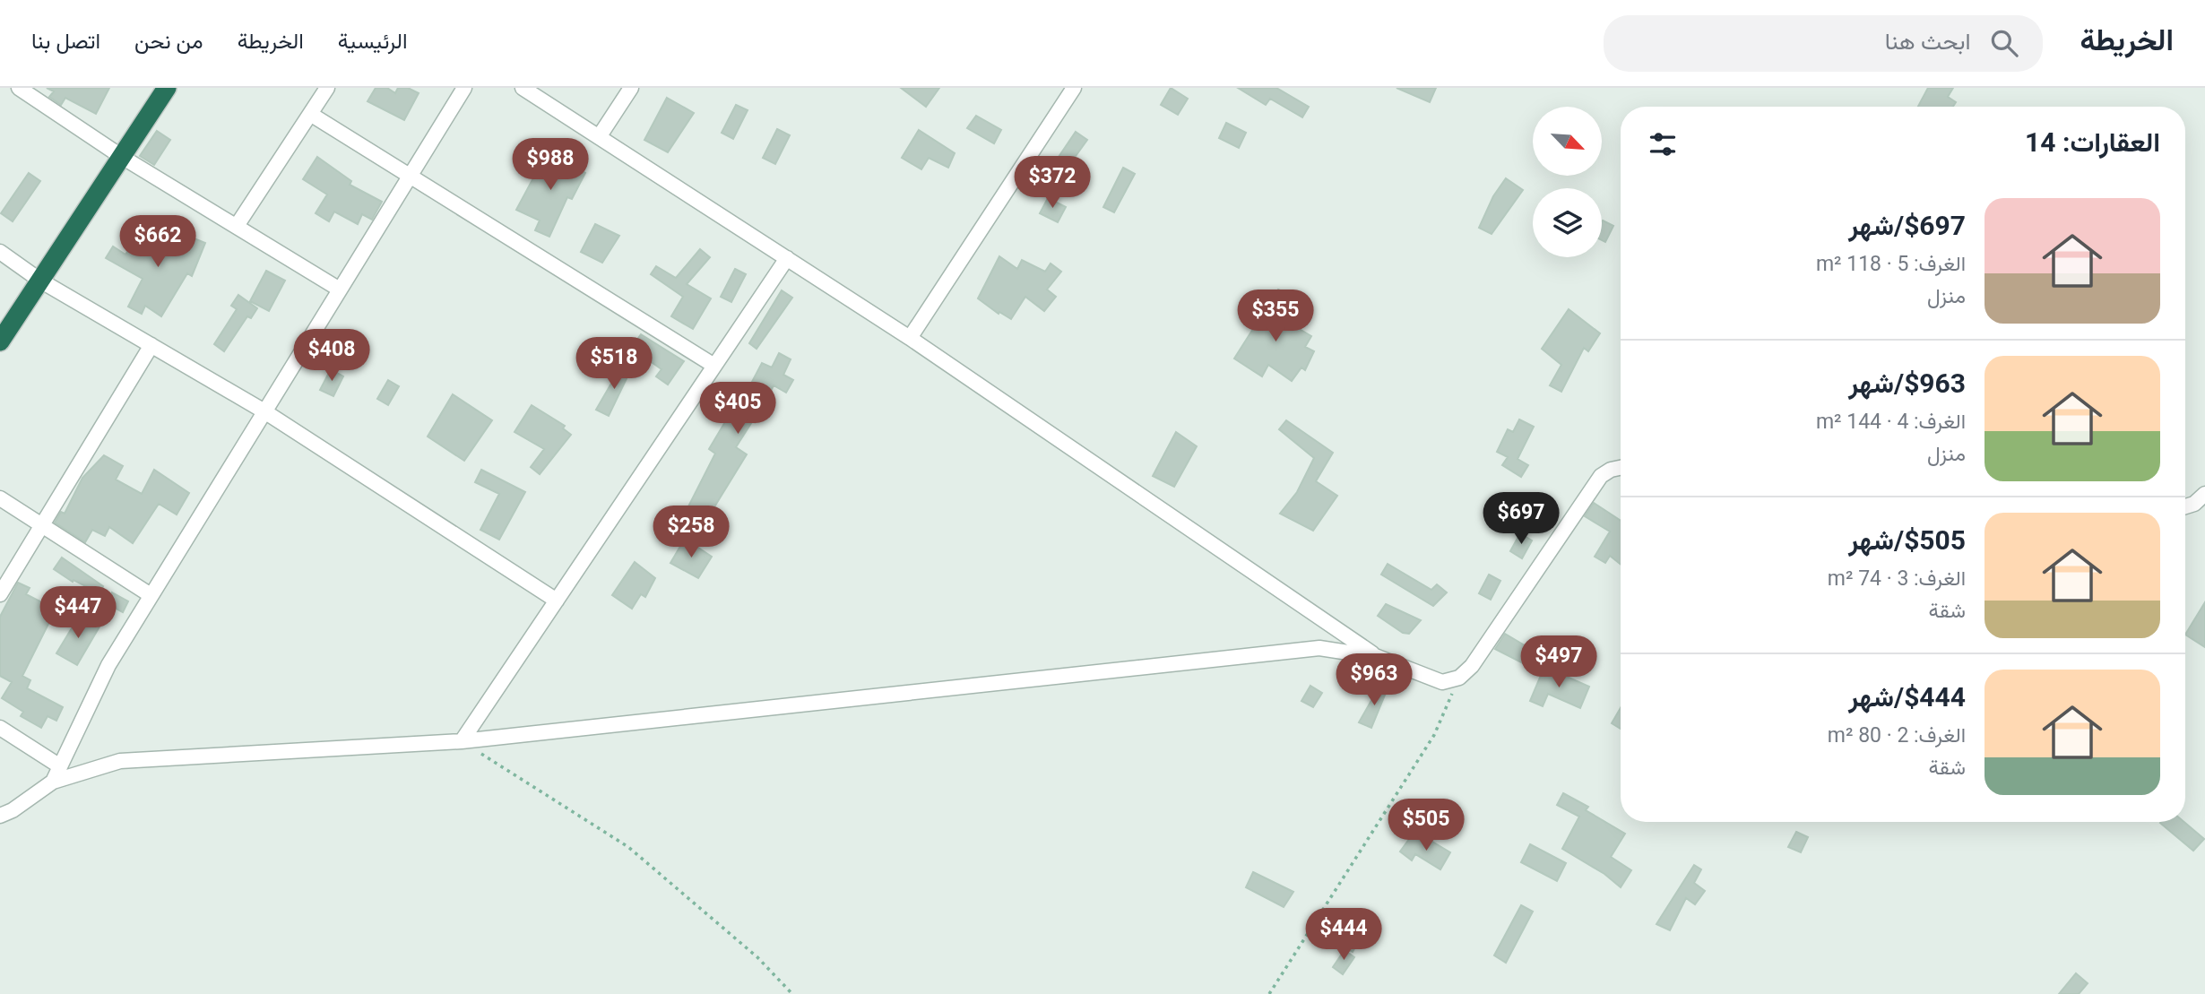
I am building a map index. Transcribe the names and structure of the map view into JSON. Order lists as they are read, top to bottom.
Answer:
{
  "north": "bottom right",
  "page": {
    "header": "الخريطة",
    "search": "ابحث هنا",
    "nav": [
      "الرئيسية",
      "الخريطة",
      "من نحن",
      "اتصل بنا"
    ],
    "heading": "العقارات: 14",
    "price": [
      "$988",
      "$372",
      "$662",
      "$355",
      "$408",
      "$518",
      "$405",
      "$697",
      "$258",
      "$447",
      "$497",
      "$963",
      "$505",
      "$444"
    ],
    "list": [
      {
        "name": "$697/شهر",
        "note": "الغرف: 5 · 118 m² · منزل"
      },
      {
        "name": "$963/شهر",
        "note": "الغرف: 4 · 144 m² · منزل"
      },
      {
        "name": "$505/شهر",
        "note": "الغرف: 3 · 74 m² · شقة"
      },
      {
        "name": "$444/شهر",
        "note": "الغرف: 2 · 80 m² · شقة"
      }
    ]
  }
}
